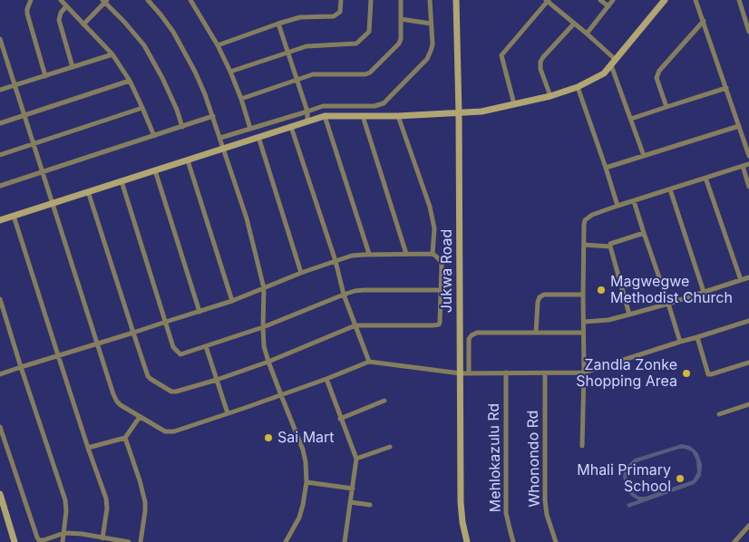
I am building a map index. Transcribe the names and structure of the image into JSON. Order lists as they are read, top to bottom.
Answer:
{
  "streets": {
    "street": ["Jukwa Road", "Mehlokazulu Rd", "Whonondo Rd"]
  },
  "places": [
    "Magwegwe Methodist Church",
    "Zandla Zonke Shopping Area",
    "Sai Mart",
    "Mhali Primary School"
  ]
}
